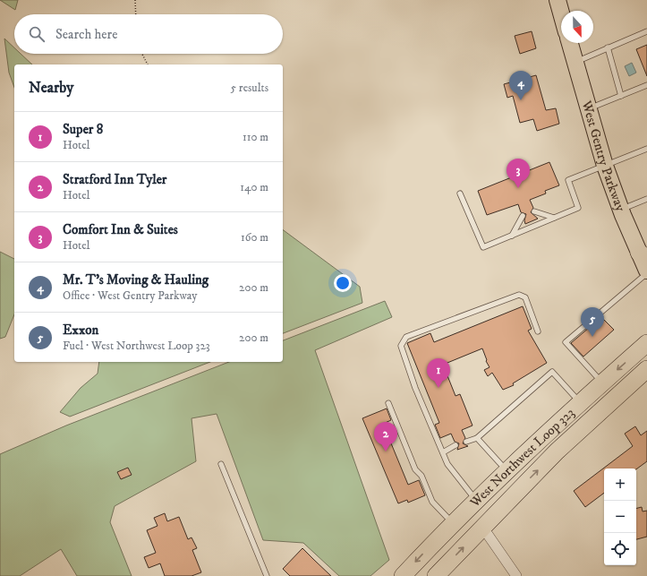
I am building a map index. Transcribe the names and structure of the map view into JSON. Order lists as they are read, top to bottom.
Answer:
{
  "streets": {
    "highway": ["West Northwest Loop 323"],
    "main road": ["West Gentry Parkway"]
  },
  "north": "bottom",
  "page": {
    "search": "Search here",
    "heading": ["Nearby", "5 results"],
    "pins": [
      "4",
      "3",
      "5",
      "1",
      "2"
    ],
    "list": [
      {
        "mark": "1",
        "name": "Super 8",
        "note": "Hotel",
        "value": "110 m"
      },
      {
        "mark": "2",
        "name": "Stratford Inn Tyler",
        "note": "Hotel",
        "value": "140 m"
      },
      {
        "mark": "3",
        "name": "Comfort Inn & Suites",
        "note": "Hotel",
        "value": "160 m"
      },
      {
        "mark": "4",
        "name": "Mr. T's Moving & Hauling",
        "note": "Office · West Gentry Parkway",
        "value": "200 m"
      },
      {
        "mark": "5",
        "name": "Exxon",
        "note": "Fuel · West Northwest Loop 323",
        "value": "200 m"
      }
    ],
    "map_buttons": ["+", "−"]
  }
}
